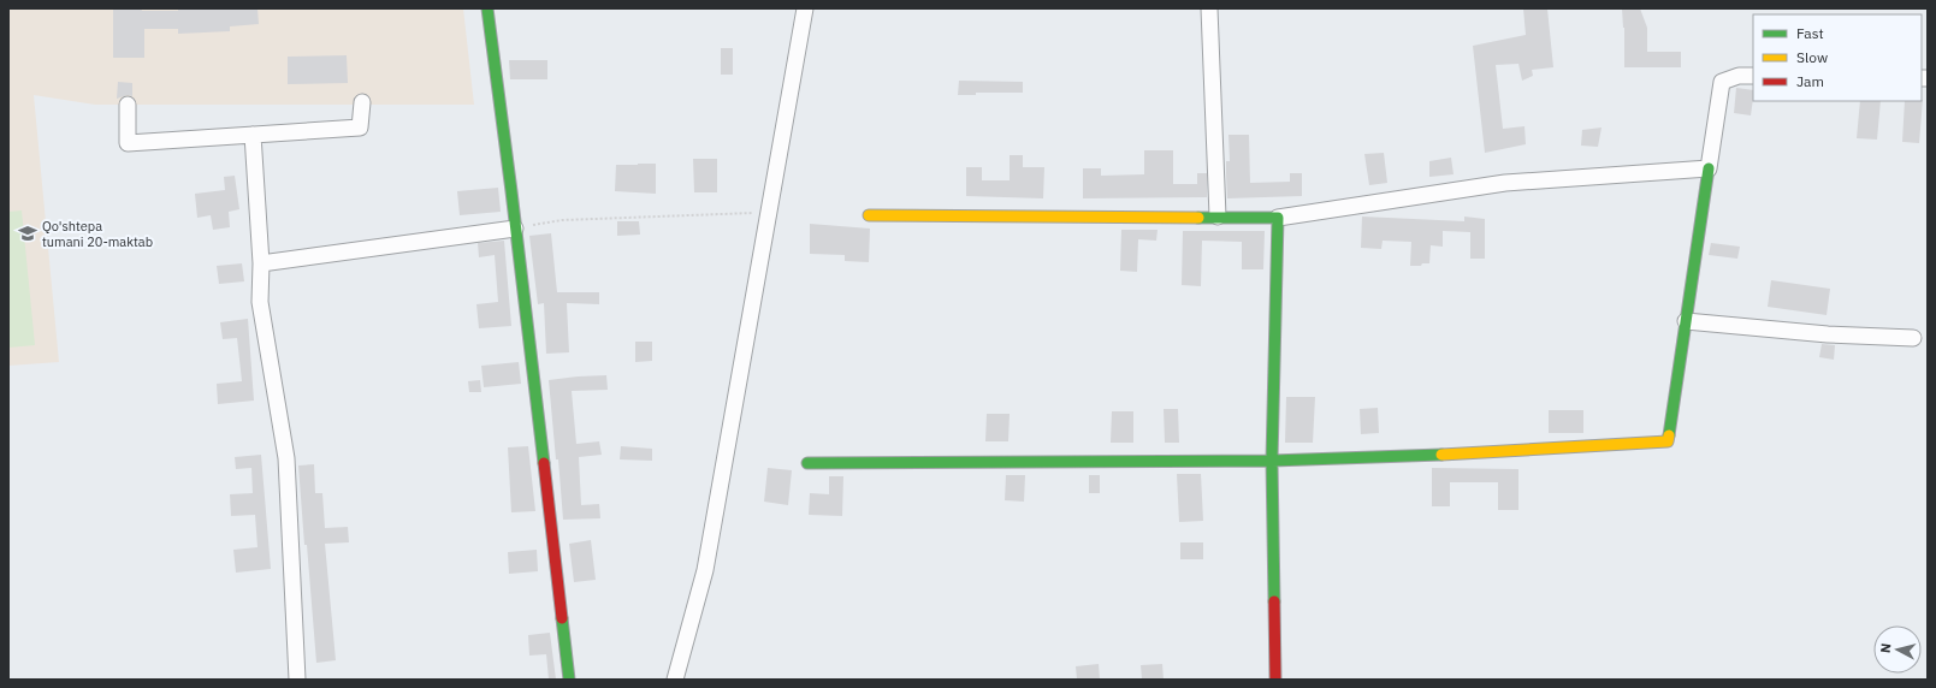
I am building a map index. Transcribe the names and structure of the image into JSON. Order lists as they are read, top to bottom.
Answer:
{
  "places": {
    "school or university": ["Qo'shtepa tumani 20-maktab"]
  },
  "legend": ["Fast", "Slow", "Jam"],
  "north": "left"
}
